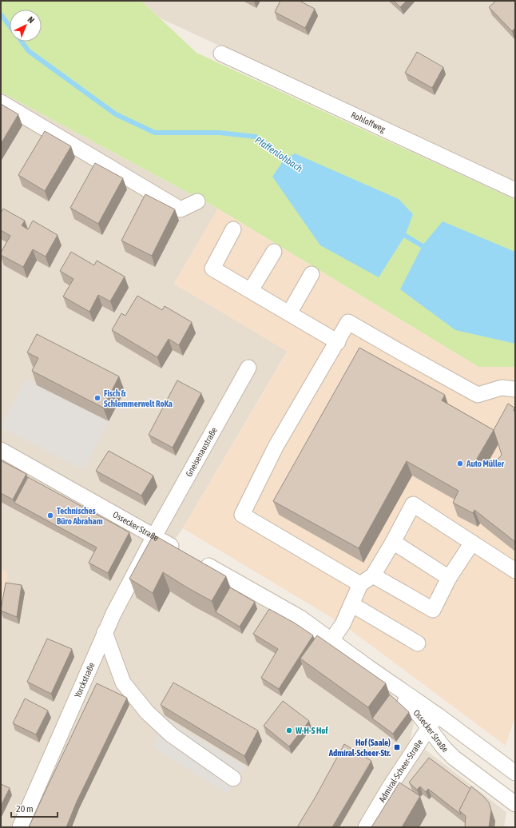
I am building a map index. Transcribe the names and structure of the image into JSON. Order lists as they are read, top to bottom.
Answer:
{
  "streets": {
    "street": [
      "Rohloffweg",
      "Gneisenaustraße",
      "Ossecker Straße",
      "Yorckstraße",
      "Admiral-Scheer-Straße"
    ]
  },
  "crossings": [
    ["Gneisenaustraße", "Ossecker Straße"],
    ["Gneisenaustraße", "Yorckstraße"],
    ["Ossecker Straße", "Yorckstraße"],
    ["Ossecker Straße", "Admiral-Scheer-Straße"]
  ],
  "water": ["Pfaffenlohbach"],
  "places": {
    "other": [
      "Fisch & Schlemmerwelt RoKa",
      "Auto Müller",
      "Technisches Büro Abraham",
      "W-H-S Hof"
    ],
    "transit": ["Hof (Saale) Admiral-Scheer-Str."]
  },
  "scale_bar": "20 m",
  "north": "top right"
}
